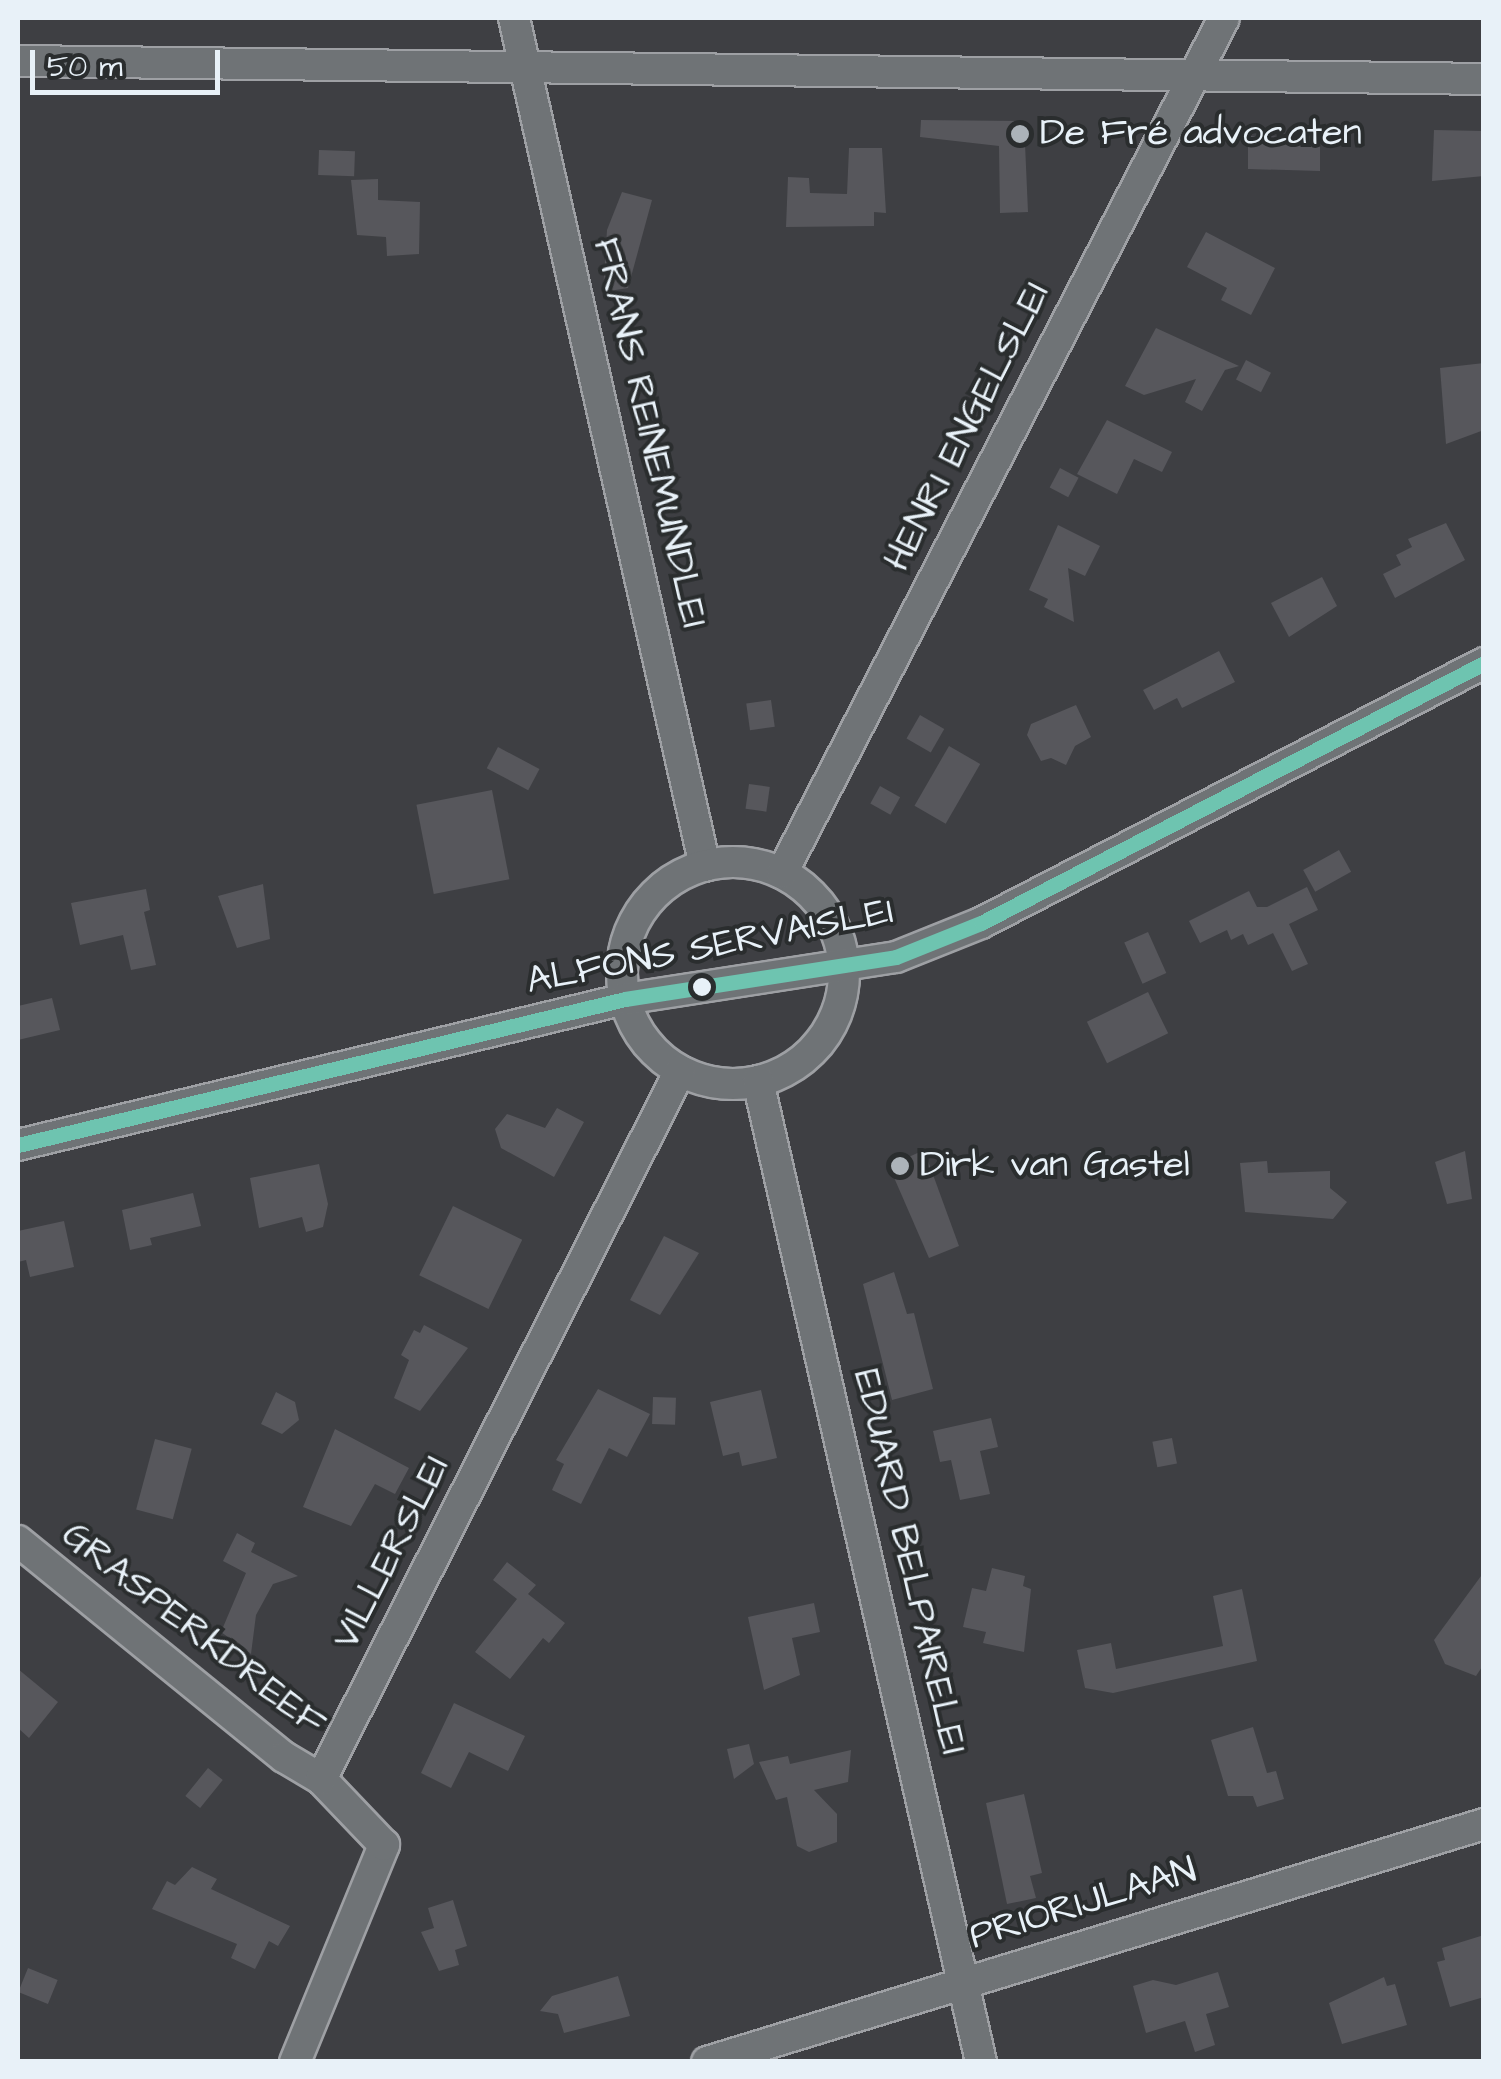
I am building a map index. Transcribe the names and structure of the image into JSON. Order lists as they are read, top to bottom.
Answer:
{
  "streets": {
    "street": [
      "HENRI ENGELSLEI",
      "FRANS REINEMUNDLEI",
      "ALFONS SERVAISLEI",
      "VILLERSLEI",
      "EDUARD BELPAIRELEI",
      "GRASPERKDREEF",
      "PRIORIJLAAN"
    ]
  },
  "crossings": [
    ["VILLERSLEI", "GRASPERKDREEF"],
    ["EDUARD BELPAIRELEI", "PRIORIJLAAN"]
  ],
  "places": ["De Fré advocaten", "Dirk van Gastel"],
  "scale_bar": "50 m"
}
